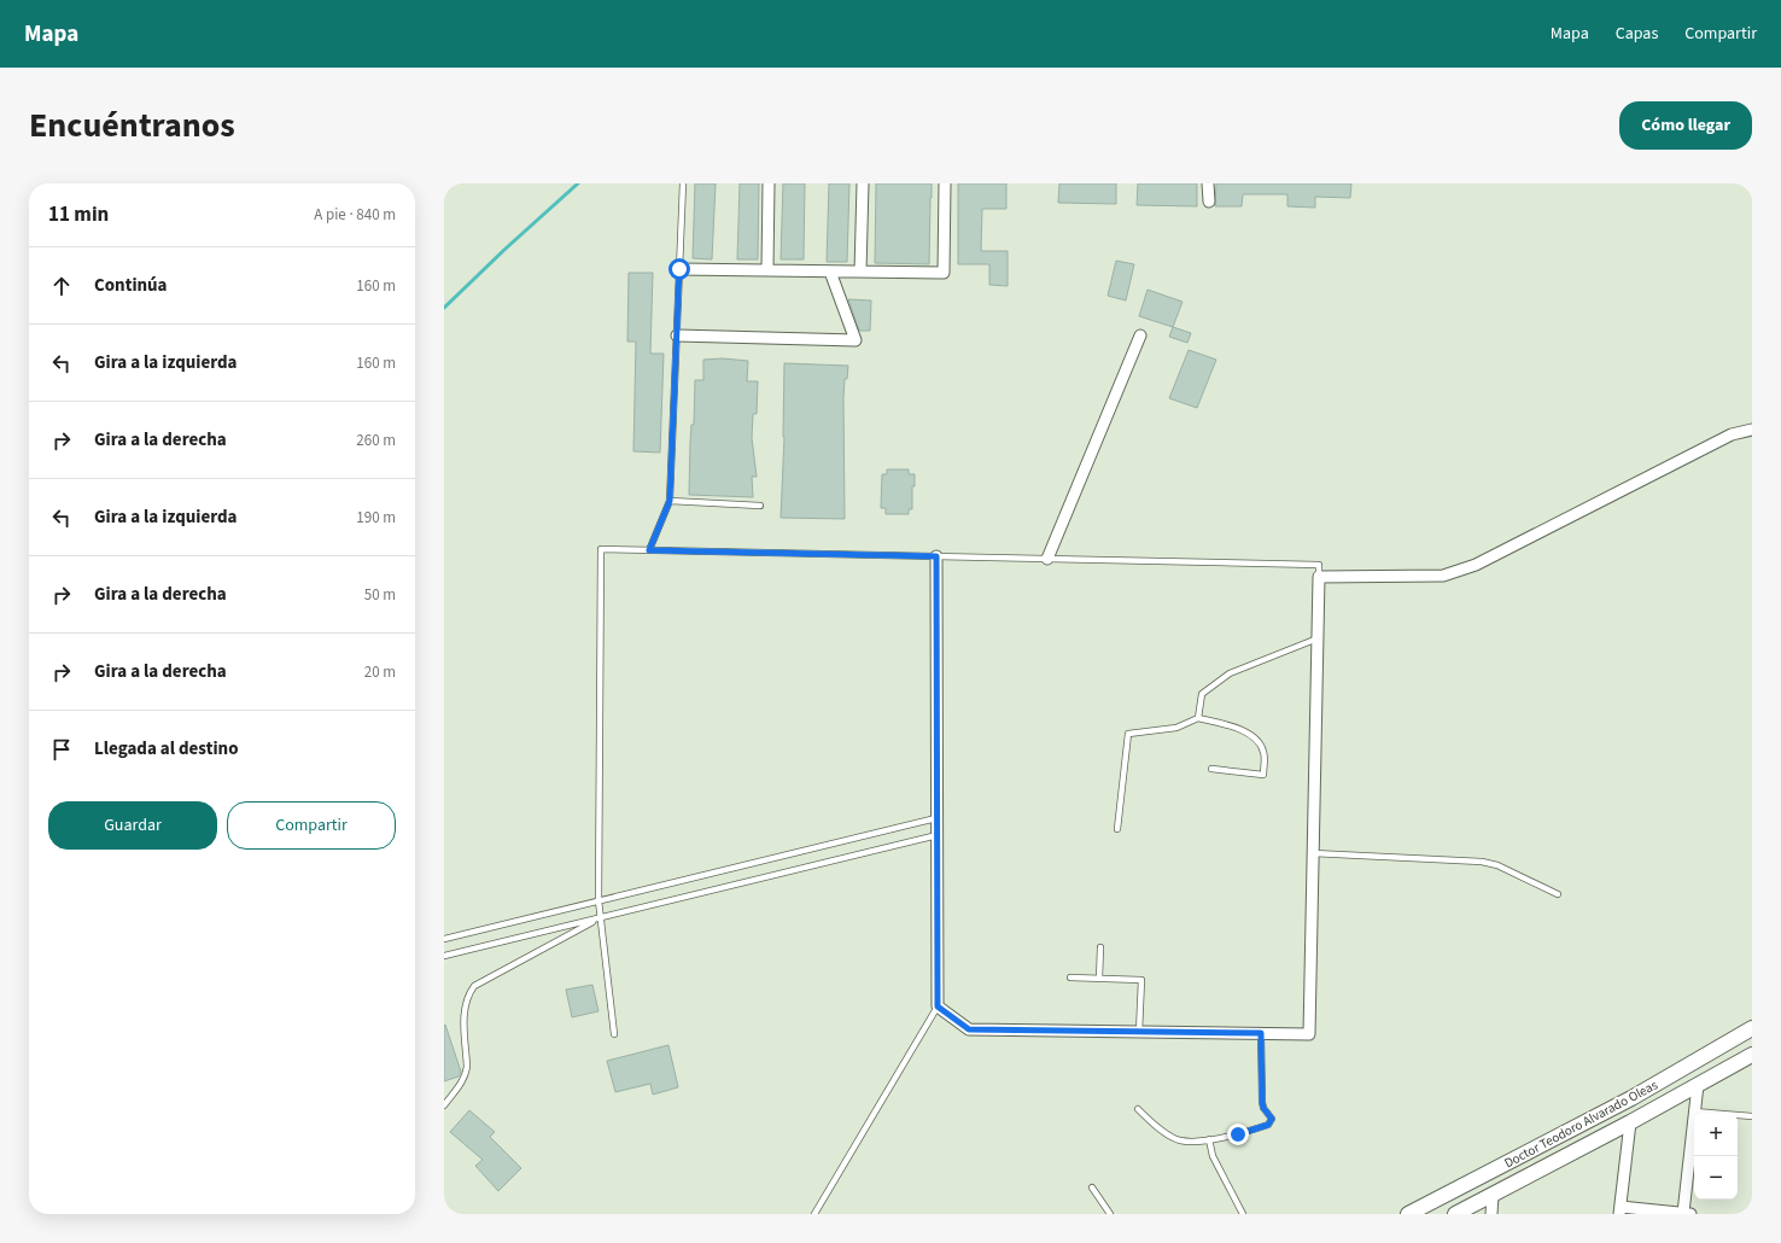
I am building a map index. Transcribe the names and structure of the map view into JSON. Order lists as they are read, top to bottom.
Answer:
{
  "streets": {
    "main road": ["Doctor Teodoro Alvarado Oleas"]
  },
  "page": {
    "header": "Mapa",
    "nav": ["Mapa", "Capas", "Compartir"],
    "title": "Encuéntranos",
    "buttons": [
      "Cómo llegar",
      ["Guardar", "Compartir"]
    ],
    "heading": ["11 min", "A pie · 840 m"],
    "list": [
      ["Continúa", "160 m"],
      ["Gira a la izquierda", "160 m"],
      ["Gira a la derecha", "260 m"],
      ["Gira a la izquierda", "190 m"],
      ["Gira a la derecha", "50 m"],
      ["Gira a la derecha", "20 m"],
      "Llegada al destino"
    ],
    "map_buttons": ["+", "−"]
  }
}
